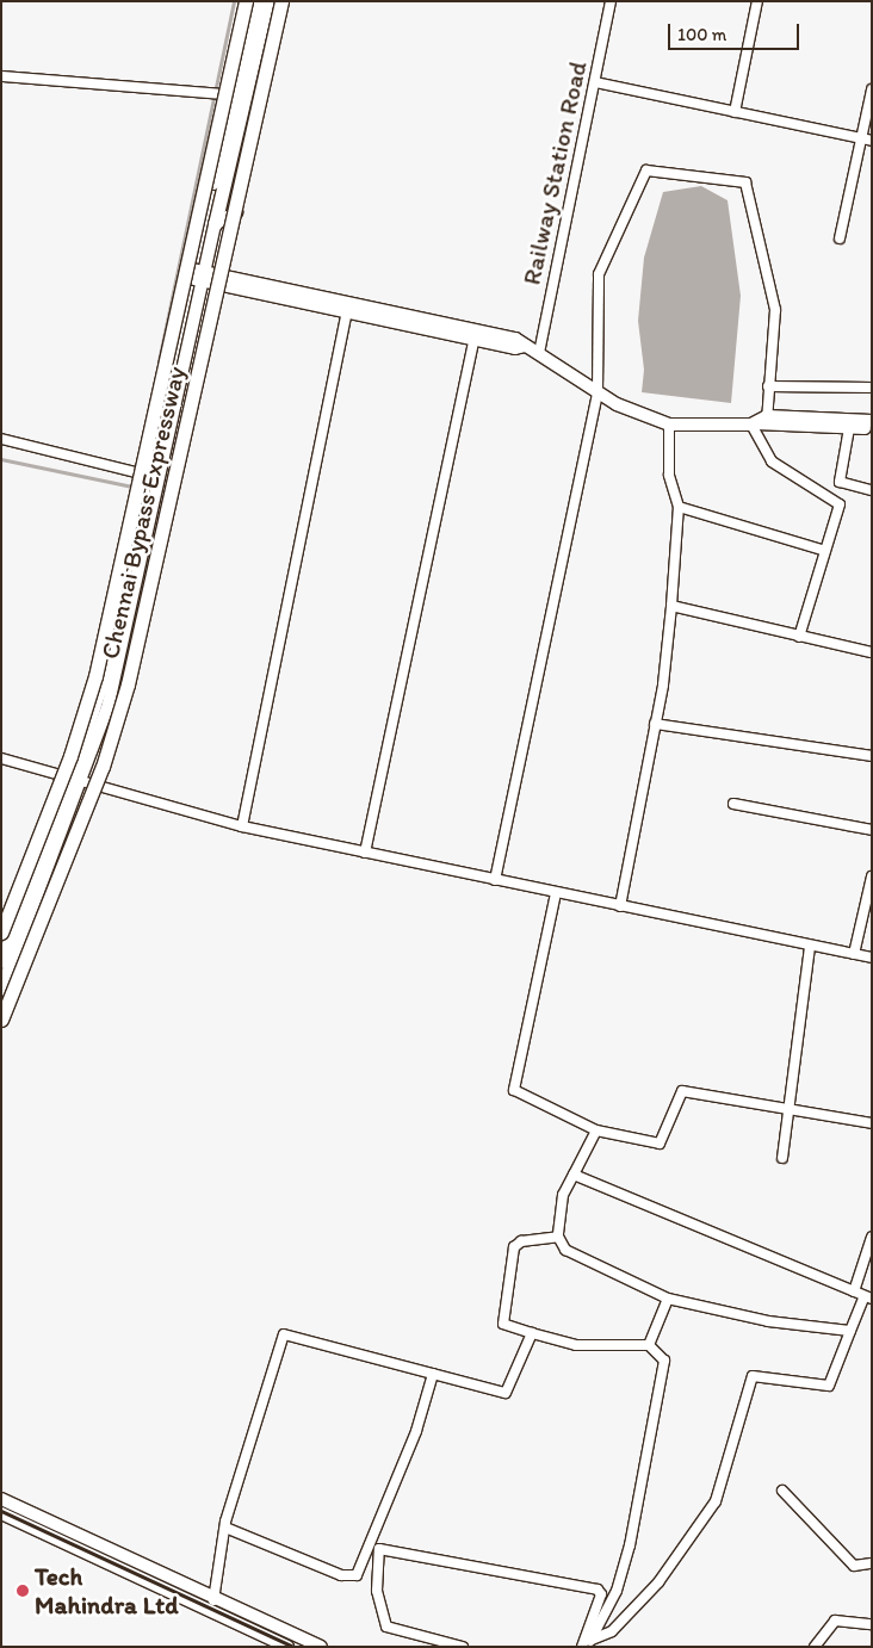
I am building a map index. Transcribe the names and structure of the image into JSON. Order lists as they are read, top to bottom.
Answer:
{
  "streets": {
    "highway": ["Chennai Bypass Expressway"],
    "street": ["Railway Station Road"]
  },
  "places": ["Tech Mahindra Ltd"],
  "scale_bar": "100 m"
}
